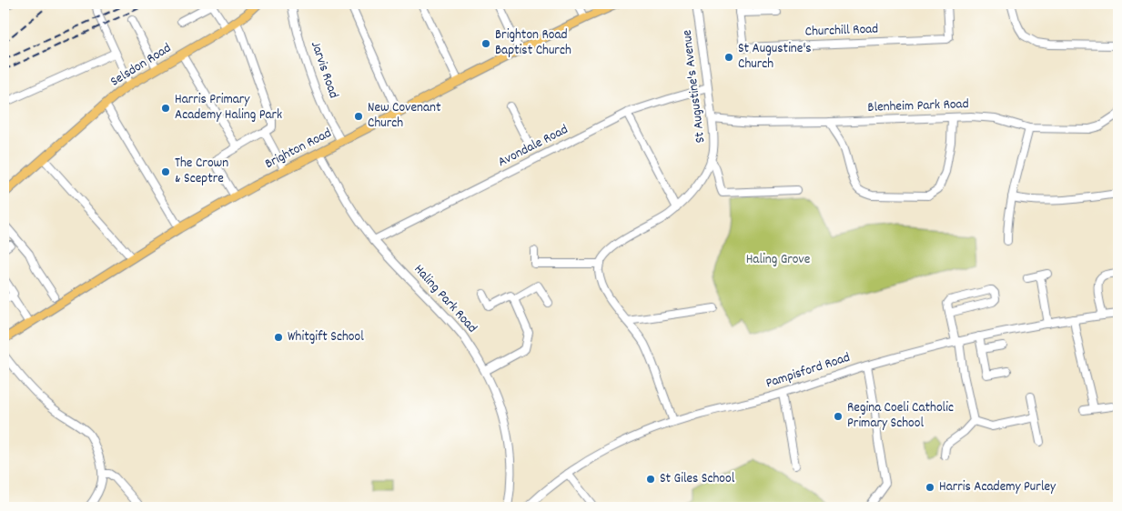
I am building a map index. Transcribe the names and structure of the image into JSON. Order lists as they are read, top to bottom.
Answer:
{
  "streets": {
    "main road": ["Selsdon Road", "Brighton Road"],
    "street": [
      "Churchill Road",
      "Jarvis Road",
      "St Augustine's Avenue",
      "Blenheim Park Road",
      "Avondale Road",
      "Haling Park Road",
      "Pampisford Road"
    ]
  },
  "crossings": [
    ["Jarvis Road", "Brighton Road"],
    ["St Augustine's Avenue", "Blenheim Park Road"],
    ["St Augustine's Avenue", "Avondale Road"],
    ["Avondale Road", "Haling Park Road"],
    ["Brighton Road", "Haling Park Road"]
  ],
  "parks": ["Haling Grove"],
  "places": [
    "Brighton Road Baptist Church",
    "St Augustine's Church",
    "Harris Primary Academy Haling Park",
    "New Covenant Church",
    "The Crown & Sceptre",
    "Whitgift School",
    "Regina Coeli Catholic Primary School",
    "St Giles School",
    "Harris Academy Purley"
  ]
}
